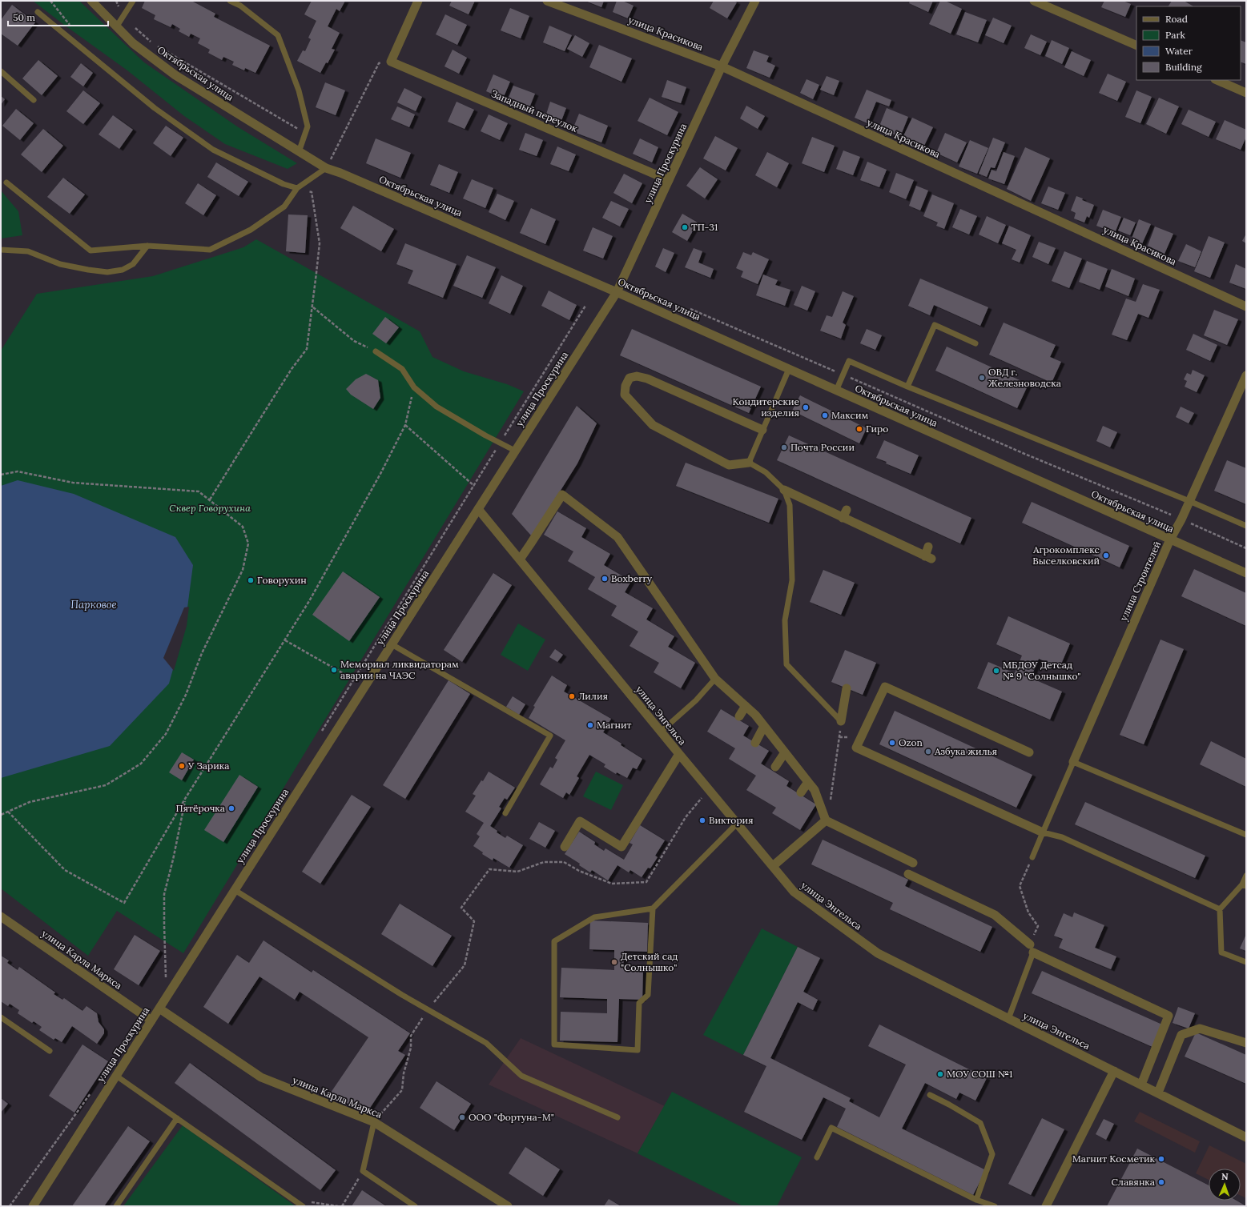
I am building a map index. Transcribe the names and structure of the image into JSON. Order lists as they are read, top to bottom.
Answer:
{
  "streets": {
    "street": [
      "улица Красикова",
      "Октябрьская улица",
      "Западный переулок",
      "улица Проскурина",
      "улица Строителей",
      "улица Энгельса",
      "улица Карла Маркса"
    ]
  },
  "crossings": [
    ["улица Красикова", "улица Проскурина"],
    ["Октябрьская улица", "улица Проскурина"],
    ["Октябрьская улица", "улица Строителей"],
    ["Западный переулок", "улица Проскурина"],
    ["улица Проскурина", "улица Энгельса"],
    ["улица Проскурина", "улица Карла Маркса"]
  ],
  "water": ["Парковое"],
  "parks": ["Сквер Говорухина"],
  "places": [
    "ТП-31",
    "ОВД г. Железноводска",
    "Кондитерские изделия",
    "Максим",
    "Гиро",
    "Почта России",
    "Агрокомплекс Выселковский",
    "Boxberry",
    "Говорухин",
    "Мемориал ликвидаторам аварии на ЧАЭС",
    "МБДОУ Детсад № 9 \"Солнышко\"",
    "Лилия",
    "Магнит",
    "Ozon",
    "Азбука жилья",
    "У Зарика",
    "Пятёрочка",
    "Виктория",
    "Детский сад \"Солнышко\"",
    "МОУ СОШ №1",
    "ООО \"Фортуна-М\"",
    "Магнит Косметик",
    "Славянка"
  ],
  "legend": [
    "Road",
    "Park",
    "Water",
    "Building"
  ],
  "scale_bar": "50 m",
  "north": "top"
}
